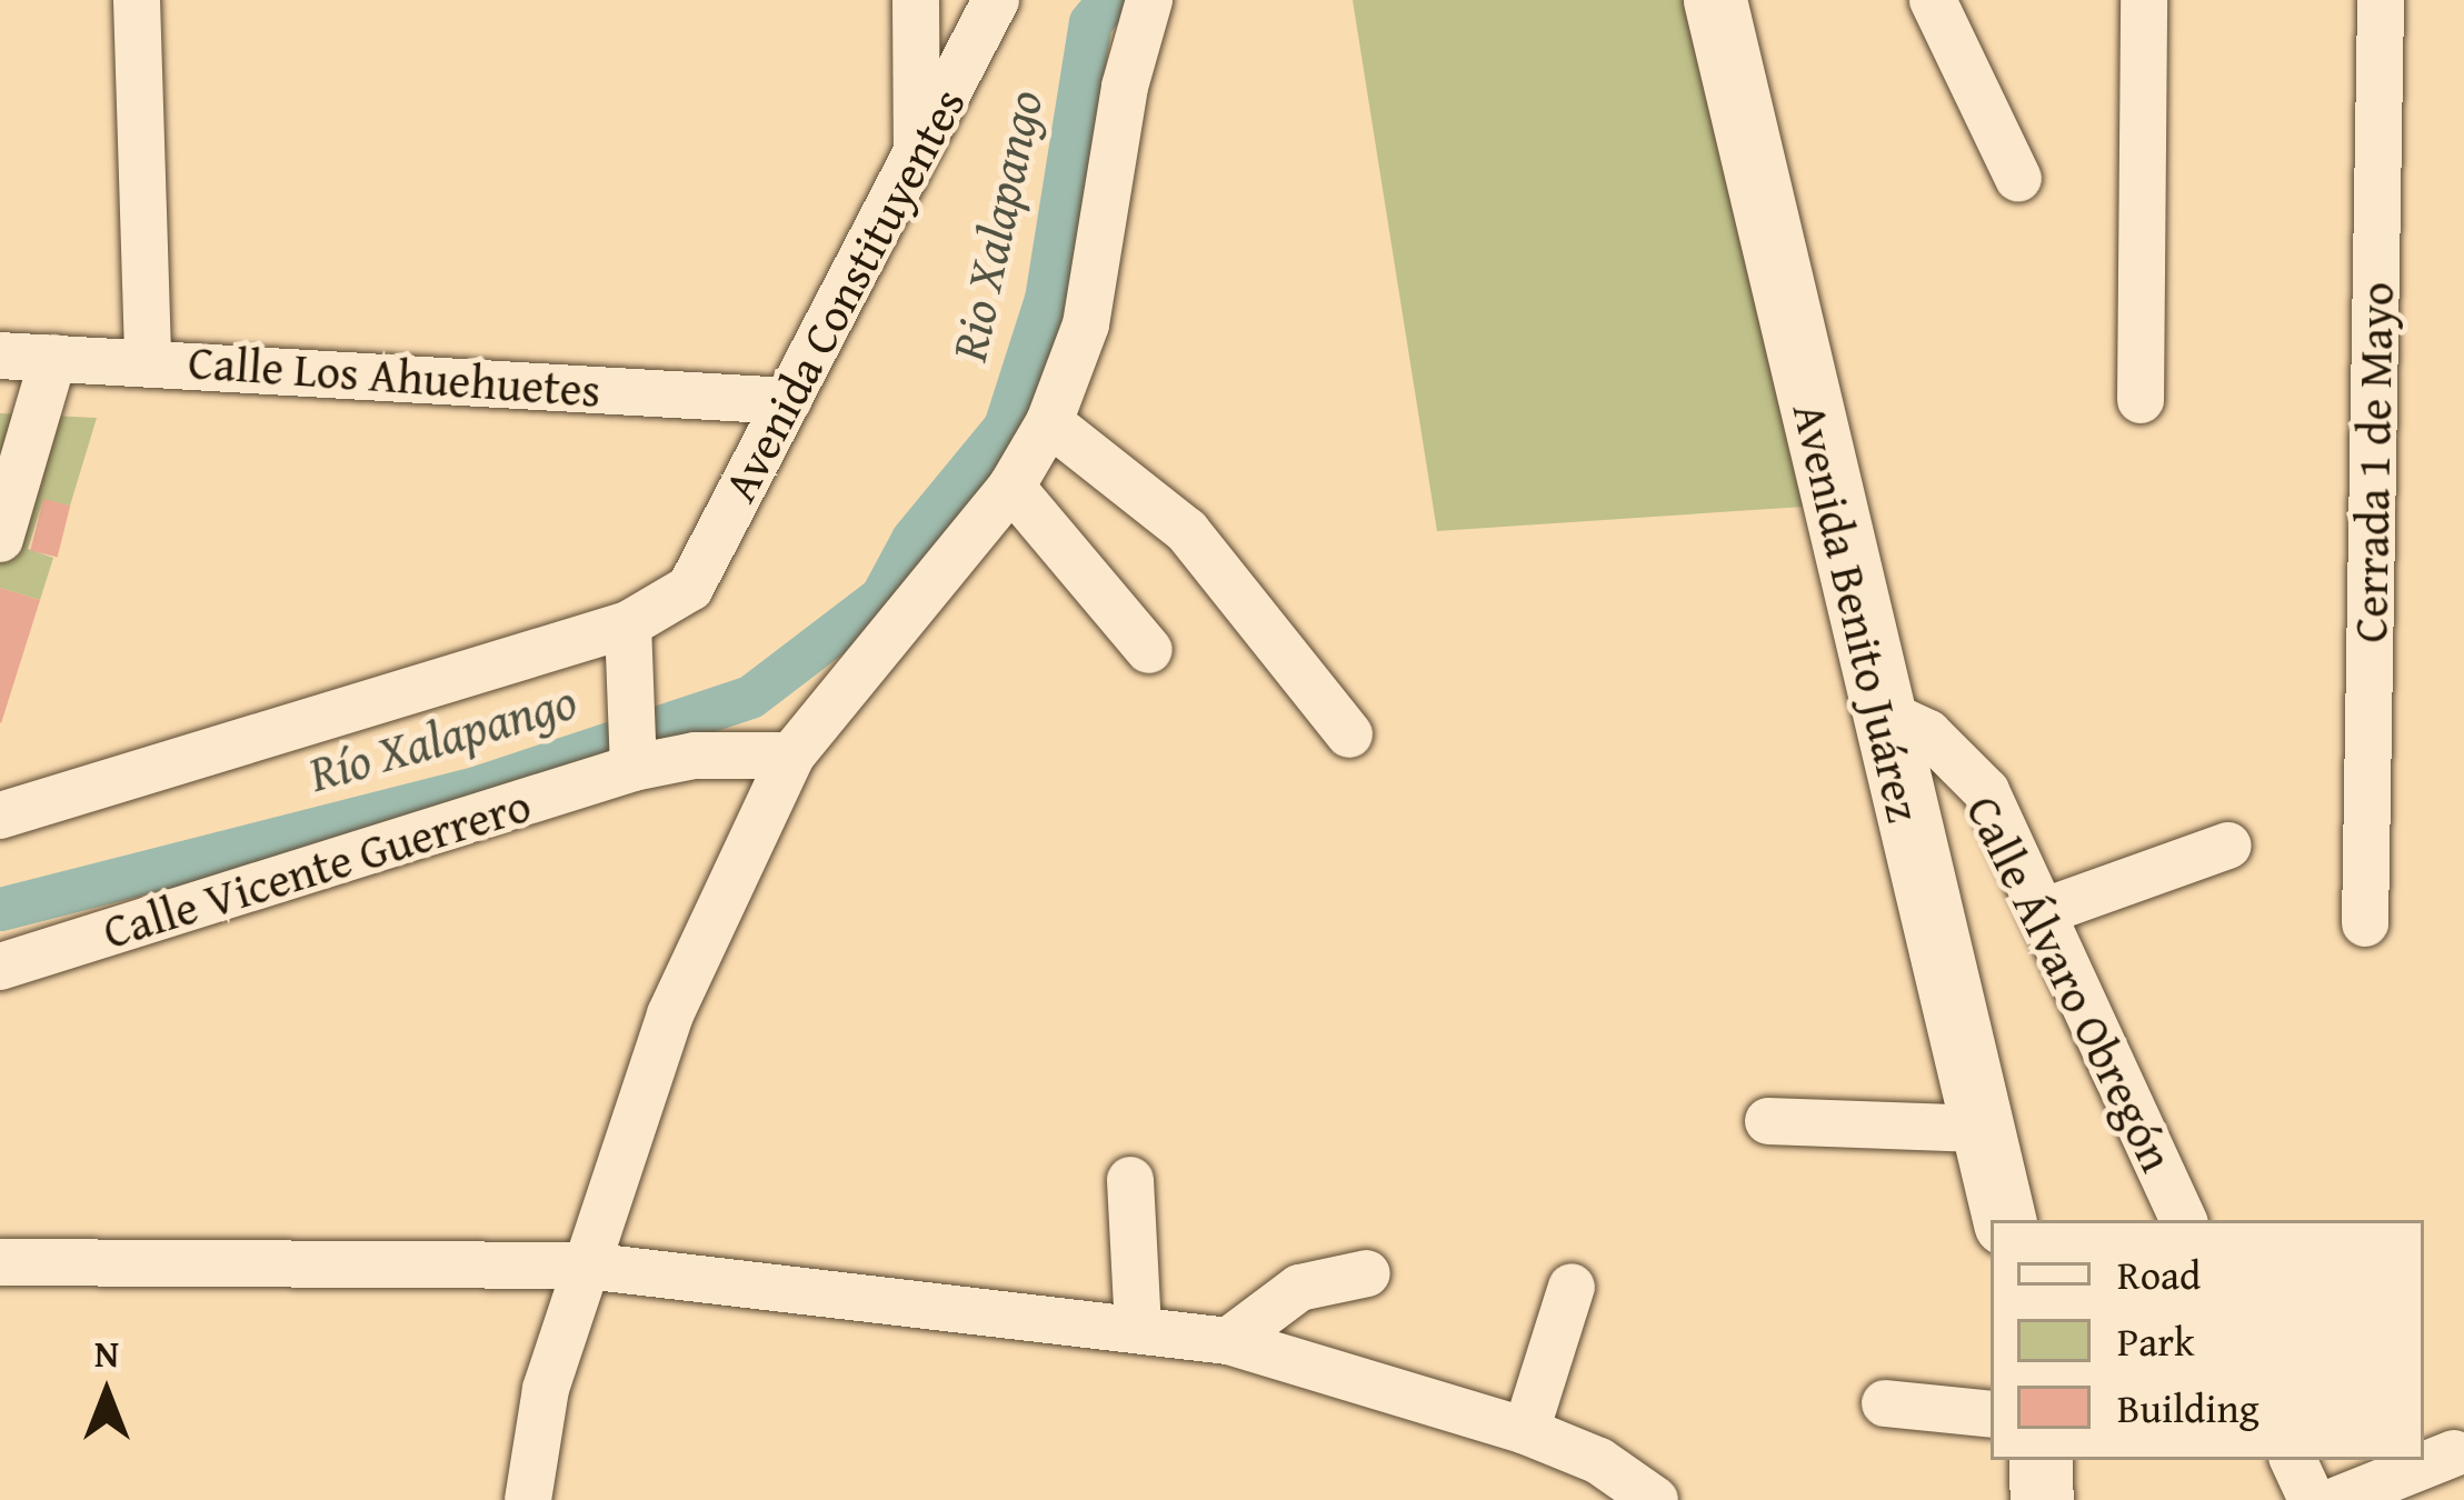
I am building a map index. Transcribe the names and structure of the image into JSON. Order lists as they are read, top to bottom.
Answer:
{
  "streets": {
    "main road": ["Avenida Benito Juárez"],
    "street": [
      "Avenida Constituyentes",
      "Calle Los Ahuehuetes",
      "Cerrada 1 de Mayo",
      "Calle Vicente Guerrero",
      "Calle Álvaro Obregón"
    ]
  },
  "crossings": [
    ["Avenida Constituyentes", "Calle Los Ahuehuetes"],
    ["Avenida Benito Juárez", "Calle Álvaro Obregón"]
  ],
  "water": ["Rio Xalapango", "Río Xalapango"],
  "legend": ["Road", "Park", "Building"],
  "north": "top"
}
